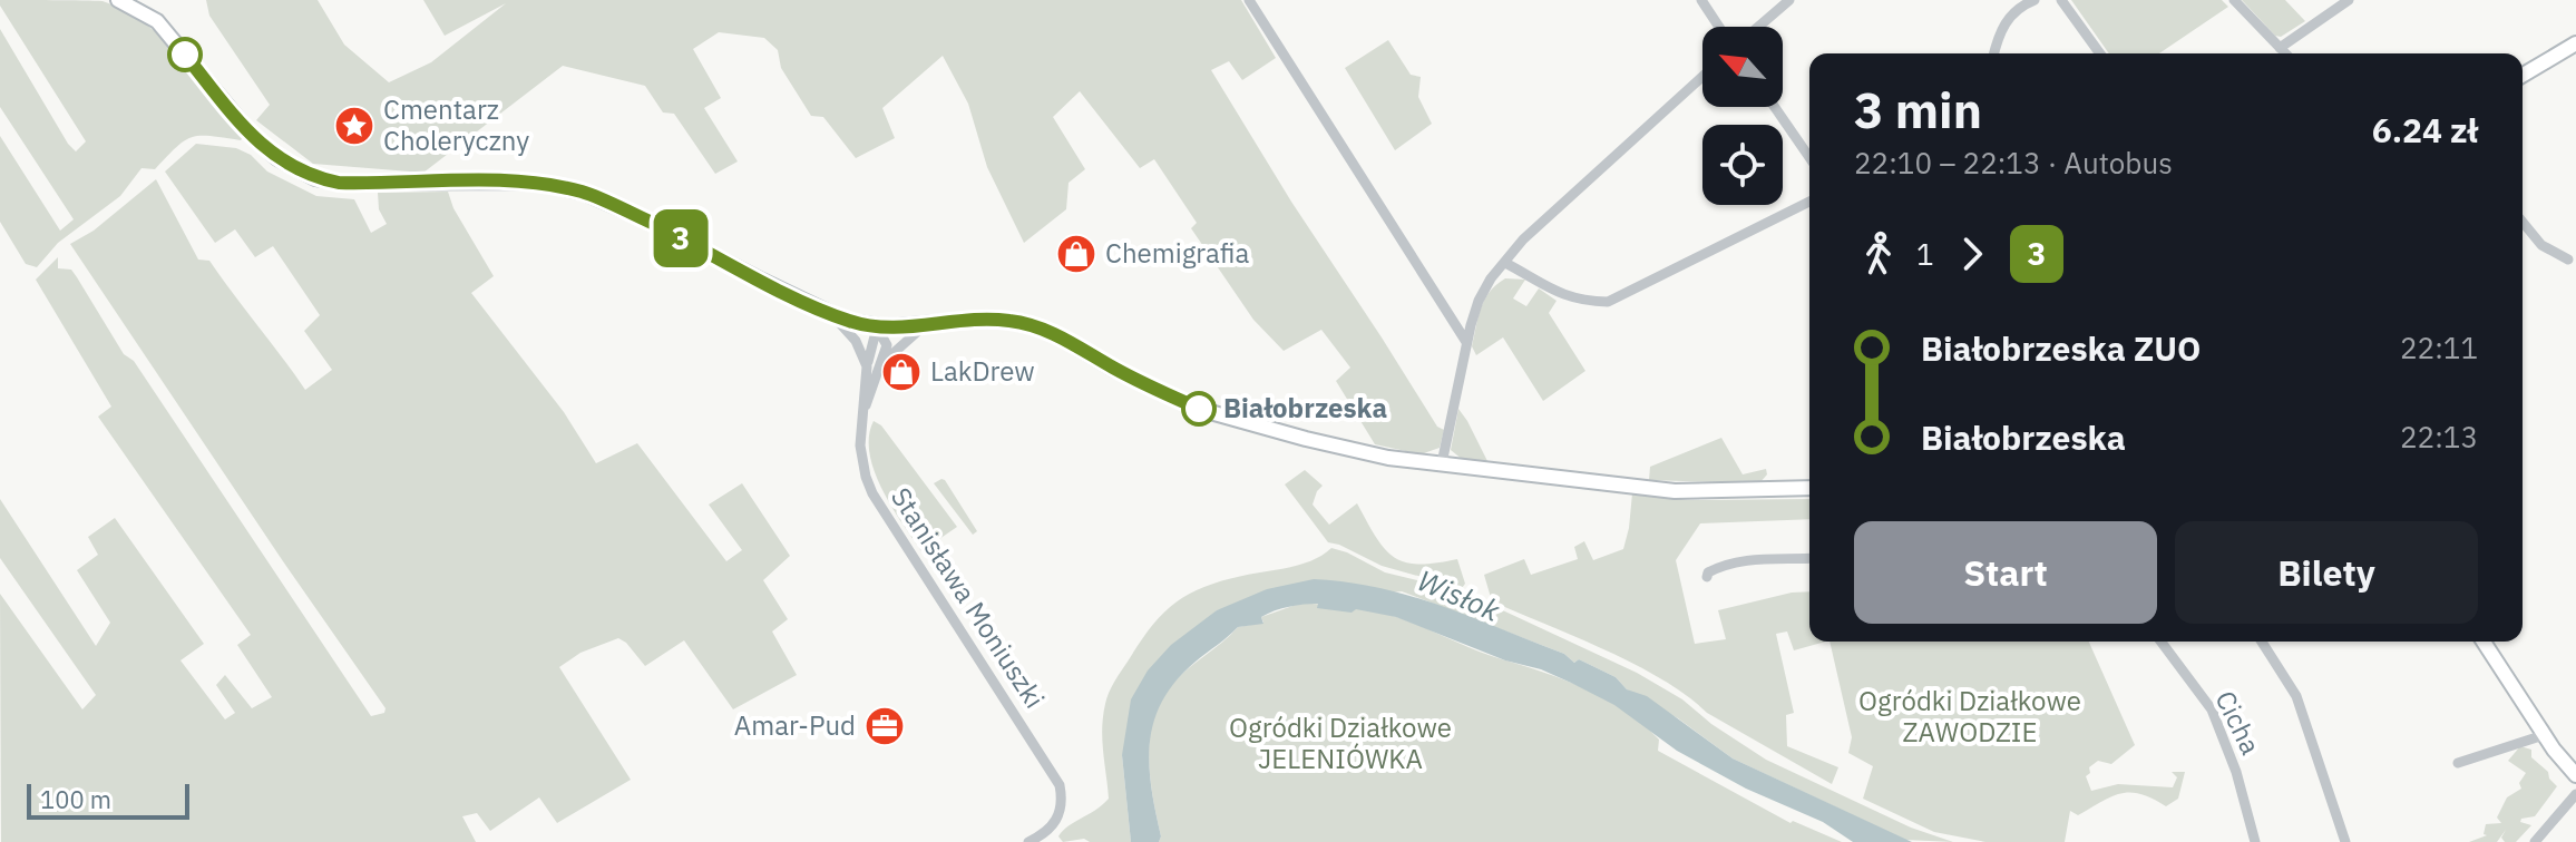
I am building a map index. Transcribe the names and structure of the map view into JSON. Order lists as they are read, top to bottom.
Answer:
{
  "streets": {
    "street": ["Stanisława Moniuszki", "Cicha"]
  },
  "water": ["Wisłok"],
  "parks": ["Ogródki Działkowe ZAWODZIE", "Ogródki Działkowe JELENIÓWKA"],
  "places": {
    "place": ["Cmentarz Choleryczny"],
    "shop": ["Chemigrafia", "LakDrew"],
    "other": ["Białobrzeska"],
    "office": ["Amar-Pud"]
  },
  "lines": ["bus line 3"],
  "scale_bar": "100 m",
  "north": "top left",
  "page": {
    "on_map": "3",
    "heading": ["3 min", "22:10 – 22:13 · Autobus", "6.24 zł"],
    "legs": ["1", "3"],
    "list": [
      {
        "name": "Białobrzeska ZUO",
        "value": "22:11"
      },
      {
        "name": "Białobrzeska",
        "value": "22:13"
      }
    ],
    "buttons": ["Start", "Bilety"],
    "scale": "100 m"
  }
}
